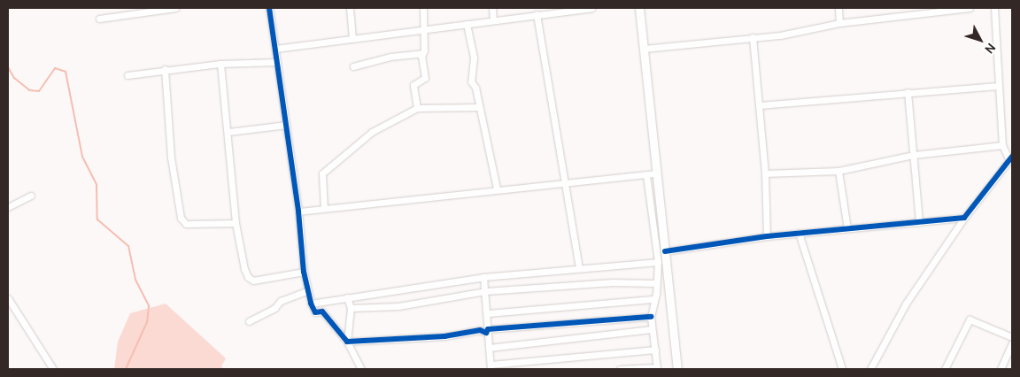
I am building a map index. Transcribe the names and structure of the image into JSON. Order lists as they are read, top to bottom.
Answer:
{
  "north": "bottom right"
}
